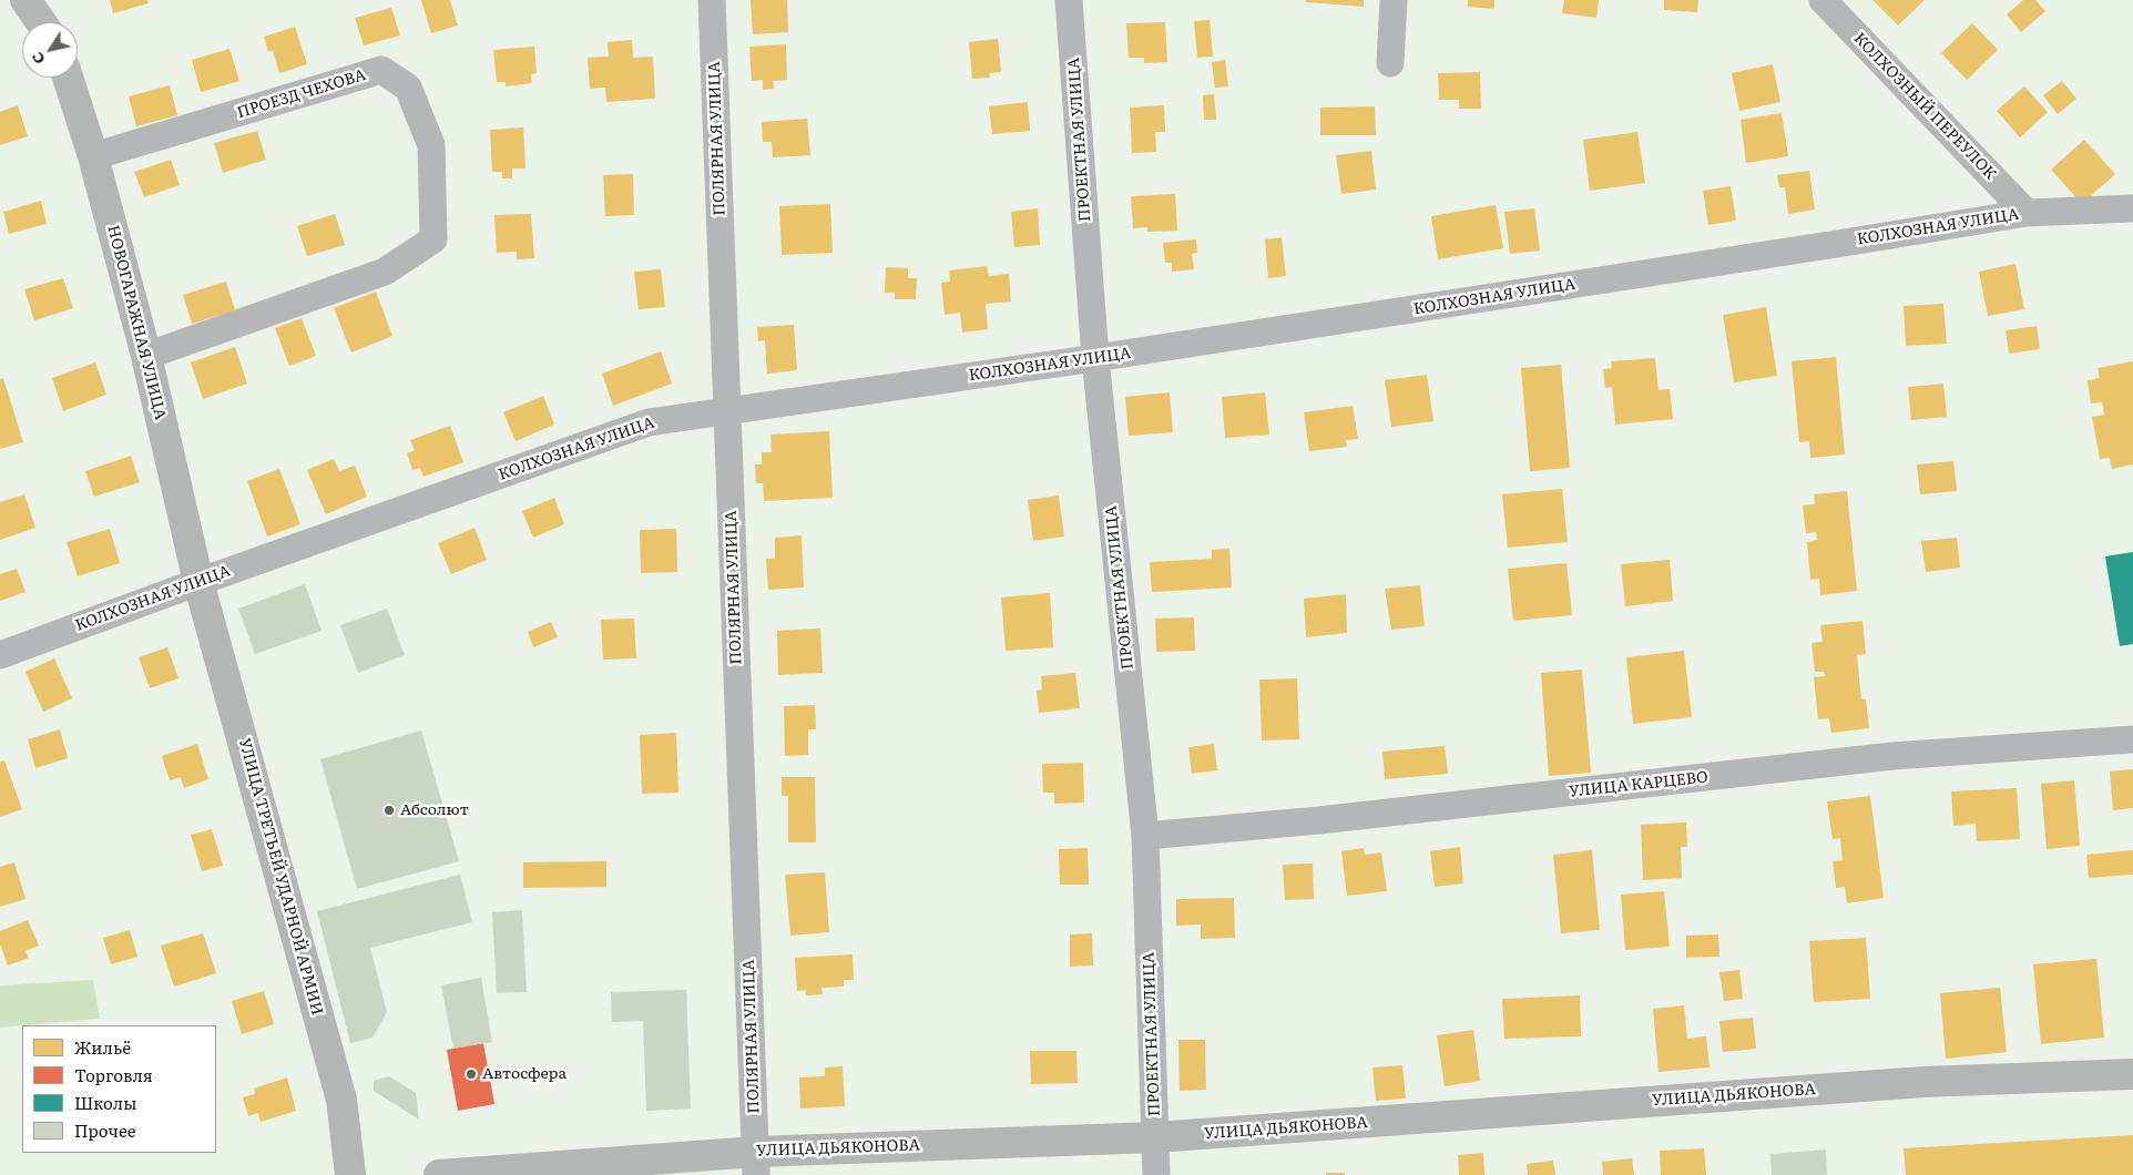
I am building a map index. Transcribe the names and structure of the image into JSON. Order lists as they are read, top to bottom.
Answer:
{
  "streets": {
    "main road": ["НОВОГАРАЖНАЯ УЛИЦА", "УЛИЦА ТРЕТЬЕЙ УДАРНОЙ АРМИИ", "УЛИЦА ДЬЯКОНОВА"],
    "street": [
      "ПРОЕЗД ЧЕХОВА",
      "КОЛХОЗНЫЙ ПЕРЕУЛОК",
      "ПОЛЯРНАЯ УЛИЦА",
      "ПРОЕКТНАЯ УЛИЦА",
      "КОЛХОЗНАЯ УЛИЦА",
      "УЛИЦА КАРЦЕВО"
    ]
  },
  "crossings": [
    ["ПРОЕЗД ЧЕХОВА", "НОВОГАРАЖНАЯ УЛИЦА"],
    ["КОЛХОЗНЫЙ ПЕРЕУЛОК", "КОЛХОЗНАЯ УЛИЦА"],
    ["ПОЛЯРНАЯ УЛИЦА", "КОЛХОЗНАЯ УЛИЦА"],
    ["ПОЛЯРНАЯ УЛИЦА", "УЛИЦА ДЬЯКОНОВА"],
    ["ПРОЕКТНАЯ УЛИЦА", "КОЛХОЗНАЯ УЛИЦА"],
    ["ПРОЕКТНАЯ УЛИЦА", "УЛИЦА КАРЦЕВО"],
    ["ПРОЕКТНАЯ УЛИЦА", "УЛИЦА ДЬЯКОНОВА"],
    ["КОЛХОЗНАЯ УЛИЦА", "НОВОГАРАЖНАЯ УЛИЦА"],
    ["КОЛХОЗНАЯ УЛИЦА", "УЛИЦА ТРЕТЬЕЙ УДАРНОЙ АРМИИ"],
    ["НОВОГАРАЖНАЯ УЛИЦА", "УЛИЦА ТРЕТЬЕЙ УДАРНОЙ АРМИИ"]
  ],
  "places": ["Абсолют", "Автосфера"],
  "legend": [
    "Жильё",
    "Торговля",
    "Школы",
    "Прочее"
  ],
  "north": "bottom left"
}
